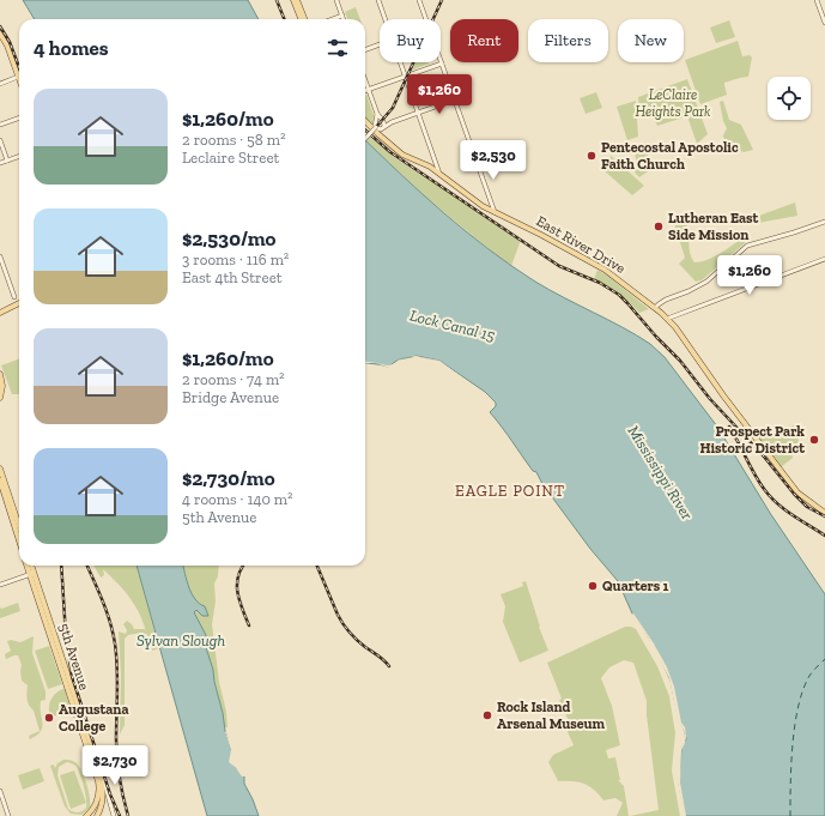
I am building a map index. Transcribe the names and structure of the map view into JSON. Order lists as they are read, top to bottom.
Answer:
{
  "streets": {
    "main road": ["East River Drive", "5th Avenue"]
  },
  "districts": ["EAGLE POINT"],
  "water": ["Lock Canal 15", "Mississippi River", "Sylvan Slough"],
  "parks": ["LeClaire Heights Park"],
  "places": [
    "Pentecostal Apostolic Faith Church",
    "Lutheran East Side Mission",
    "Prospect Park Historic District",
    "Quarters 1",
    "Rock Island Arsenal Museum",
    "Augustana College"
  ],
  "page": {
    "chip": [
      "Buy",
      "Rent",
      "Filters",
      "New"
    ],
    "heading": "4 homes",
    "price": [
      "$1,260",
      "$2,530",
      "$1,260",
      "$2,730"
    ],
    "list": [
      {
        "name": "$1,260/mo",
        "note": "2 rooms · 58 m² · Leclaire Street"
      },
      {
        "name": "$2,530/mo",
        "note": "3 rooms · 116 m² · East 4th Street"
      },
      {
        "name": "$1,260/mo",
        "note": "2 rooms · 74 m² · Bridge Avenue"
      },
      {
        "name": "$2,730/mo",
        "note": "4 rooms · 140 m² · 5th Avenue"
      }
    ]
  }
}
